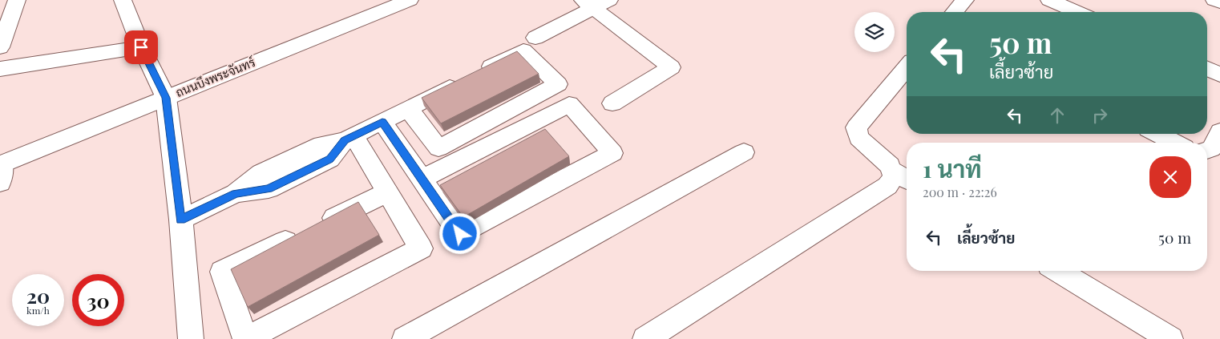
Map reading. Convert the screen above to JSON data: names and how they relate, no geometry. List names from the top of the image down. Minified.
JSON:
{"streets":{"street":["ถนนบึงพระจันทร์"]},"page":{"turn":["50 m","เลี้ยวซ้าย"],"heading":["1 นาที","200 m · 22:26"],"list":[{"name":"เลี้ยวซ้าย","value":"50 m"}],"speed":"20 km/h","limit":"30"}}
